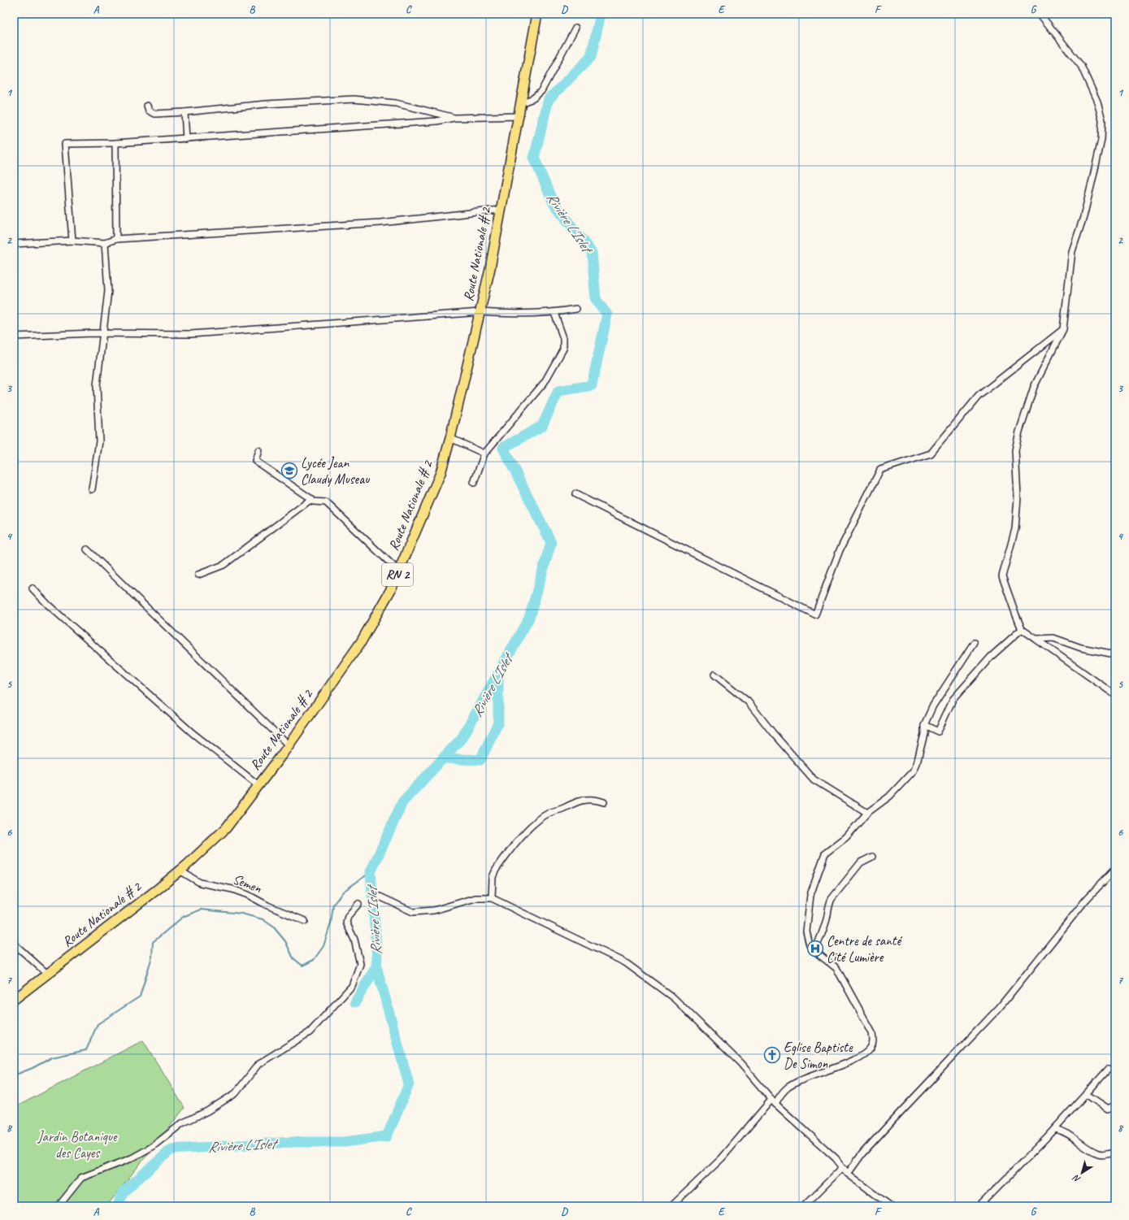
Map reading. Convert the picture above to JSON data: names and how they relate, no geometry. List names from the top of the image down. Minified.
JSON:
{"streets":{"main road":["Route Nationale # 2","RN 2"],"street":["Semen"]},"crossings":[["Route Nationale # 2","Semen"]],"water":["Rivière L'Islet"],"parks":["Jardin Botanique des Cayes"],"places":{"school or university":["Lycée Jean Claudy Museau"],"hospital":["Centre de santé Cité Lumière"],"church":["Eglise Baptiste De Simon"]},"north":"bottom left","grid":{"columns":["A","B","C","D","E","F","G"],"rows":["1","2","3","4","5","6","7","8"]}}
